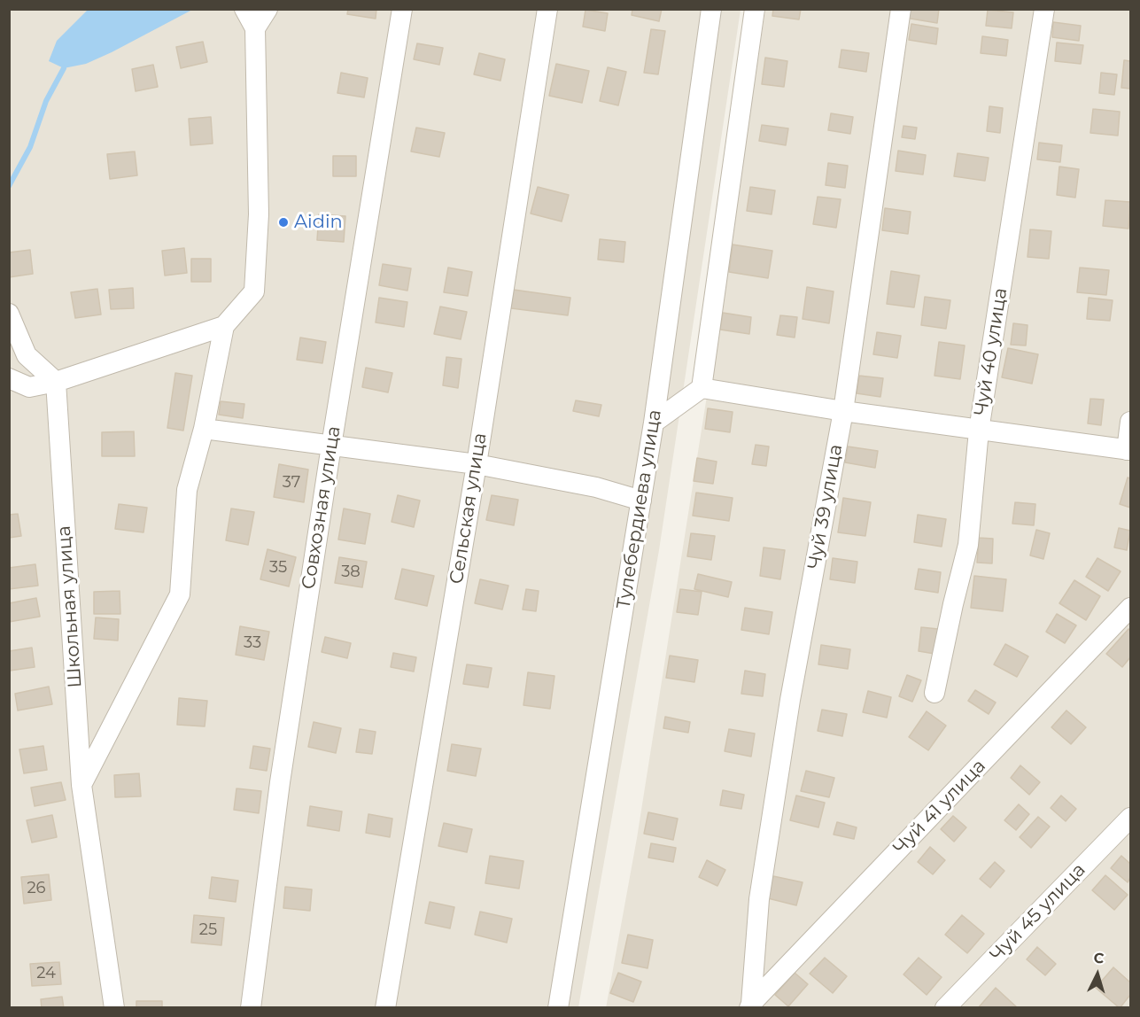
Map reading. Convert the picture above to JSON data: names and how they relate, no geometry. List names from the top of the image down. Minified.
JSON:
{"streets":{"street":["Чуй 40 улица","Чуй 39 улица","Совхозная улица","Сельская улица","Тулебердиева улица","Школьная улица","Чуй 41 улица","Чуй 45 улица"]},"crossings":[["Чуй 39 улица","Чуй 41 улица"]],"places":["Aidin"],"house_numbers":["37","35","38","33","26","25","24"],"north":"top"}
